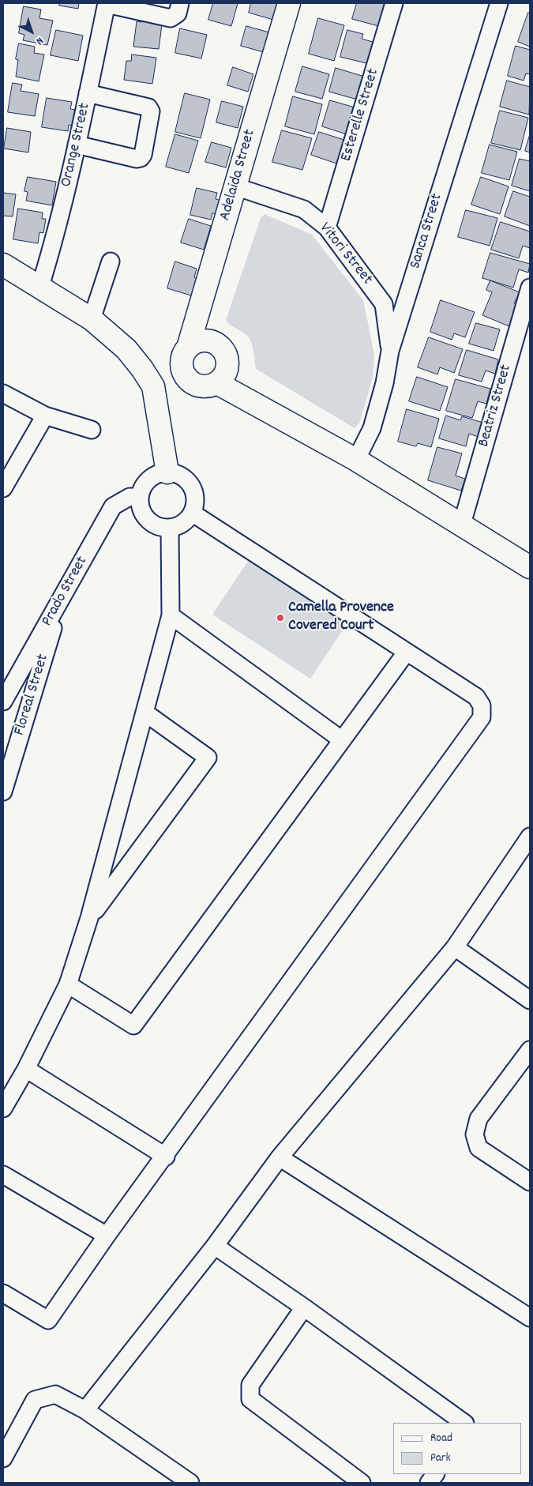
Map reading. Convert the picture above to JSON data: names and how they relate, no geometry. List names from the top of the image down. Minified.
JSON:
{"streets":{"street":["Esterelle Street","Orange Street","Adelaida Street","Sanca Street","Vitori Street","Beatriz Street","Prado Street","Floreal Street"]},"crossings":[["Esterelle Street","Vitori Street"],["Adelaida Street","Vitori Street"],["Sanca Street","Vitori Street"],["Prado Street","Floreal Street"]],"places":["Camella Provence Covered Court"],"legend":["Road","Park"],"north":"bottom right"}
